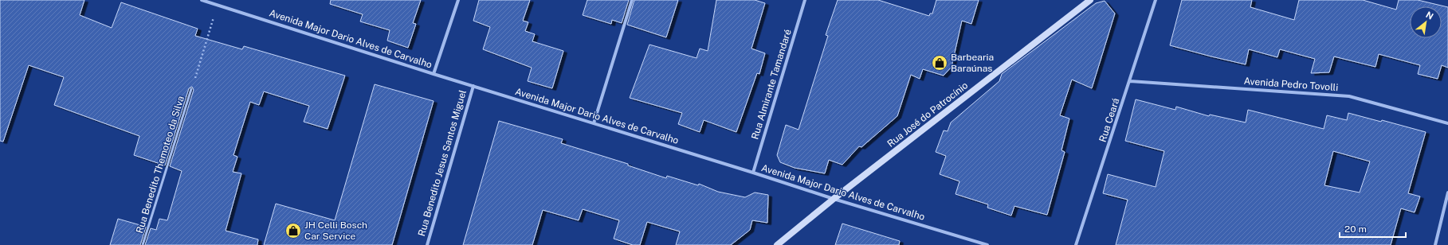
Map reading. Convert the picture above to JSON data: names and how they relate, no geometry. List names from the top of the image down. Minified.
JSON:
{"streets":{"street":["Avenida Major Dario Alves de Carvalho","Rua Almirante Tamandaré","Avenida Pedro Tovolli","Rua José do Patrocínio","Rua Ceará","Rua Benedito Jesus Santos Miguel"],"lane":["Rua Benedito Themoteo da Silva"]},"crossings":[["Avenida Major Dario Alves de Carvalho","Rua Almirante Tamandaré"],["Avenida Major Dario Alves de Carvalho","Rua José do Patrocínio"],["Avenida Major Dario Alves de Carvalho","Rua Benedito Jesus Santos Miguel"],["Avenida Pedro Tovolli","Rua Ceará"]],"places":{"shop":["Barbearia Baraúnas","JH Celli Bosch Car Service"]},"scale_bar":"20 m","north":"top right"}
